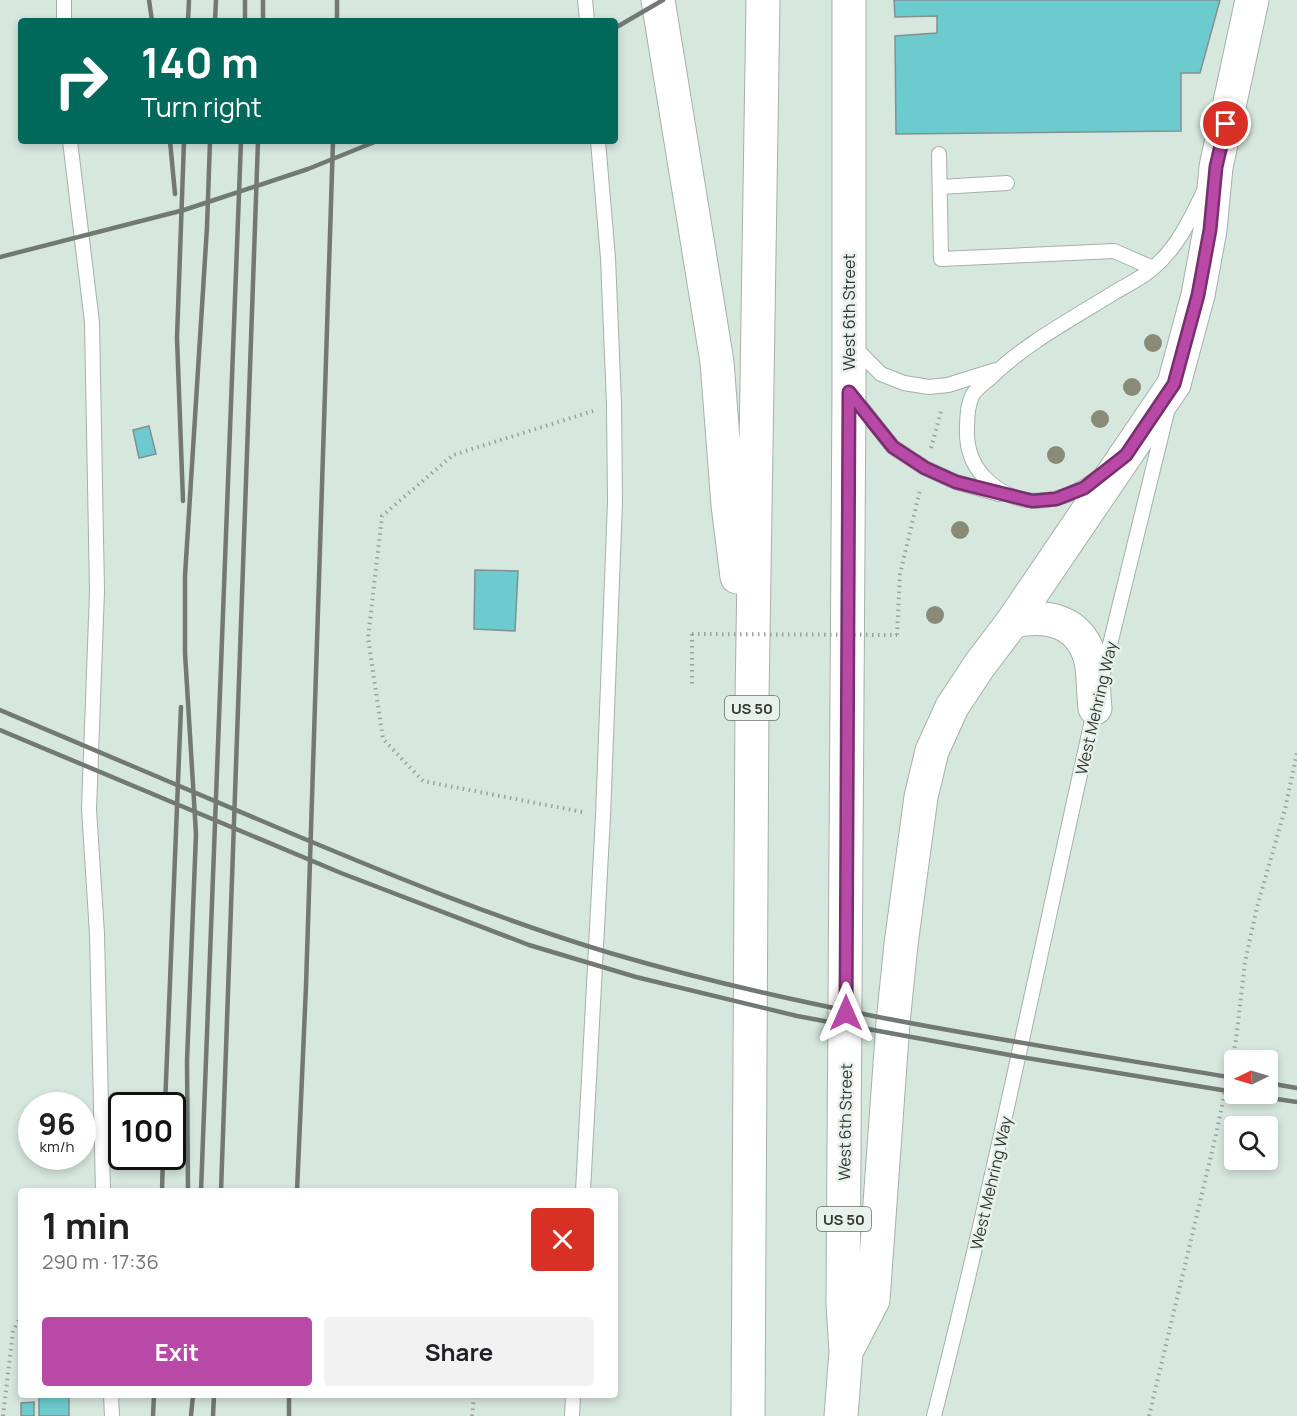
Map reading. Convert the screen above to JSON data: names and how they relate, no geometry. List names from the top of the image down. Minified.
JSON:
{"streets":{"main road":["West 6th Street","US 50","West Mehring Way"]},"north":"left","page":{"turn":["140 m","Turn right"],"speed":"96 km/h","limit":"100","heading":["1 min","290 m · 17:36"],"buttons":["Exit","Share"]}}
